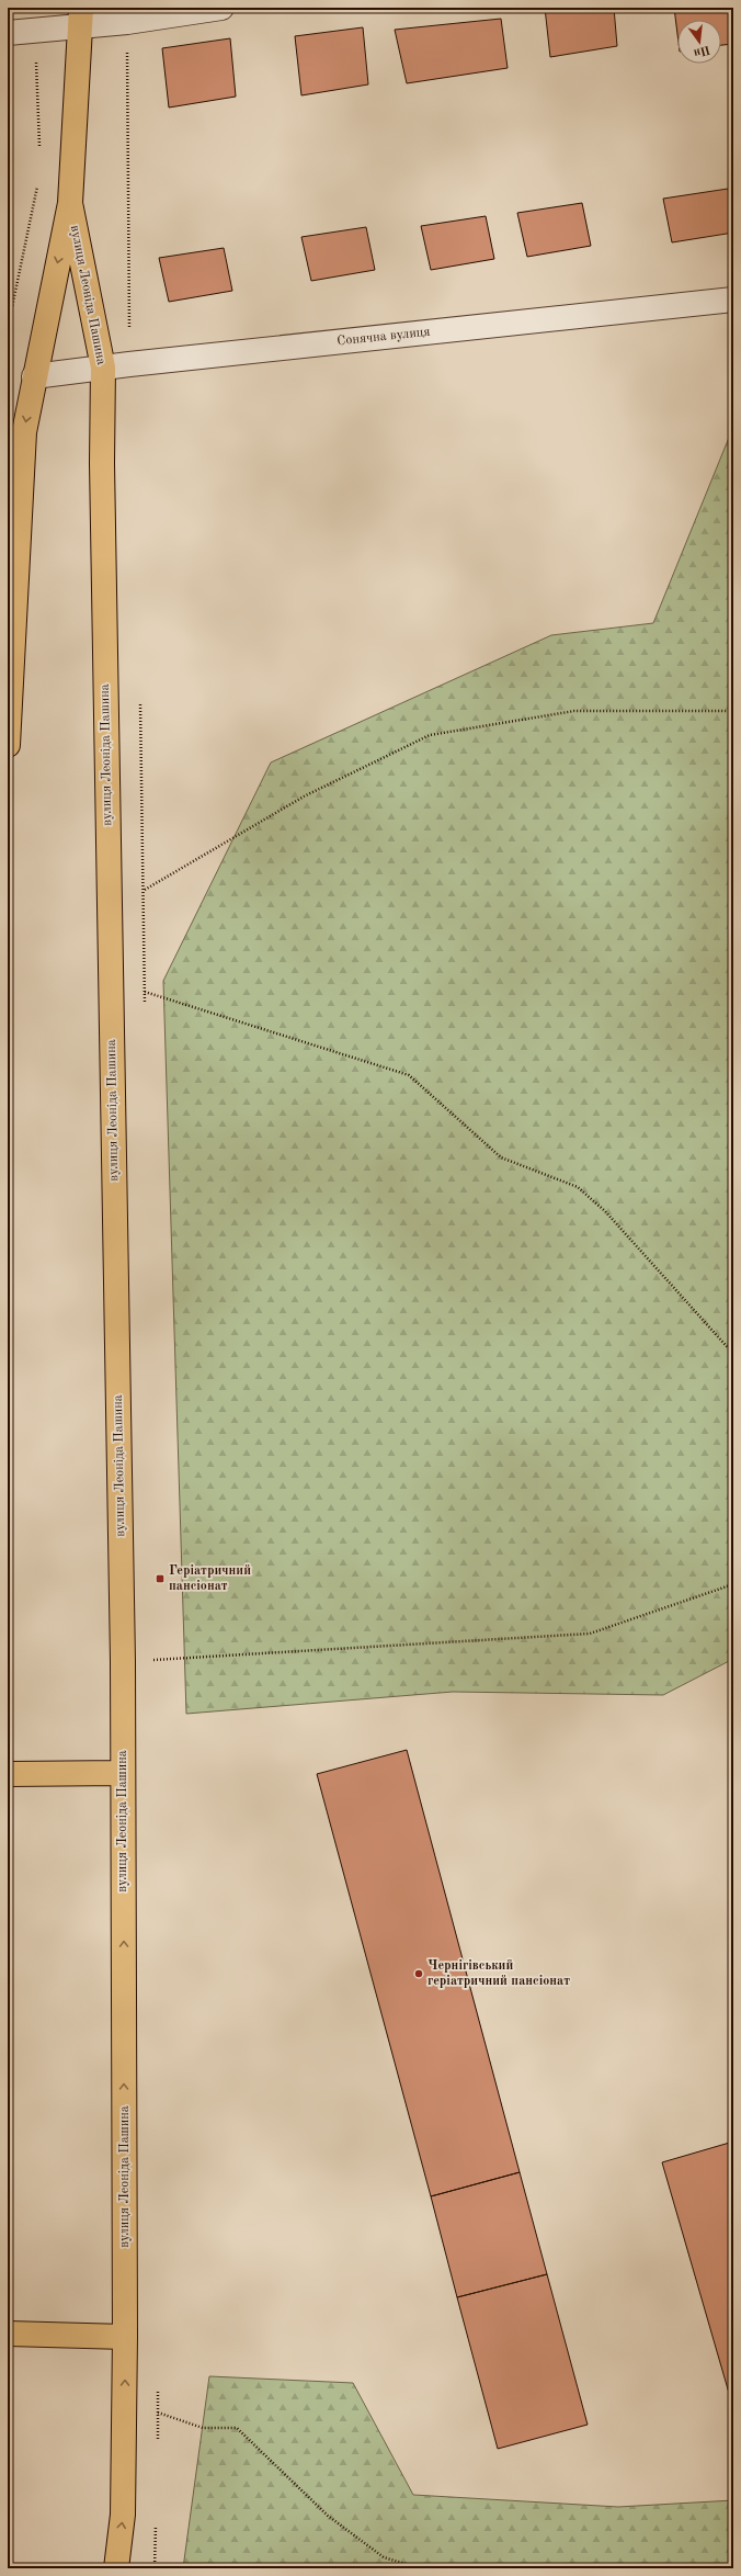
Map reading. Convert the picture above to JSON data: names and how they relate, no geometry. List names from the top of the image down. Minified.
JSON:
{"streets":{"main road":["вулиця Леоніда Пашина"],"street":["Сонячна вулиця"]},"crossings":[["вулиця Леоніда Пашина","Сонячна вулиця"]],"places":{"transit":["Геріатричний пансіонат"],"other":["Чернігівський геріатричний пансіонат"]},"north":"bottom"}
